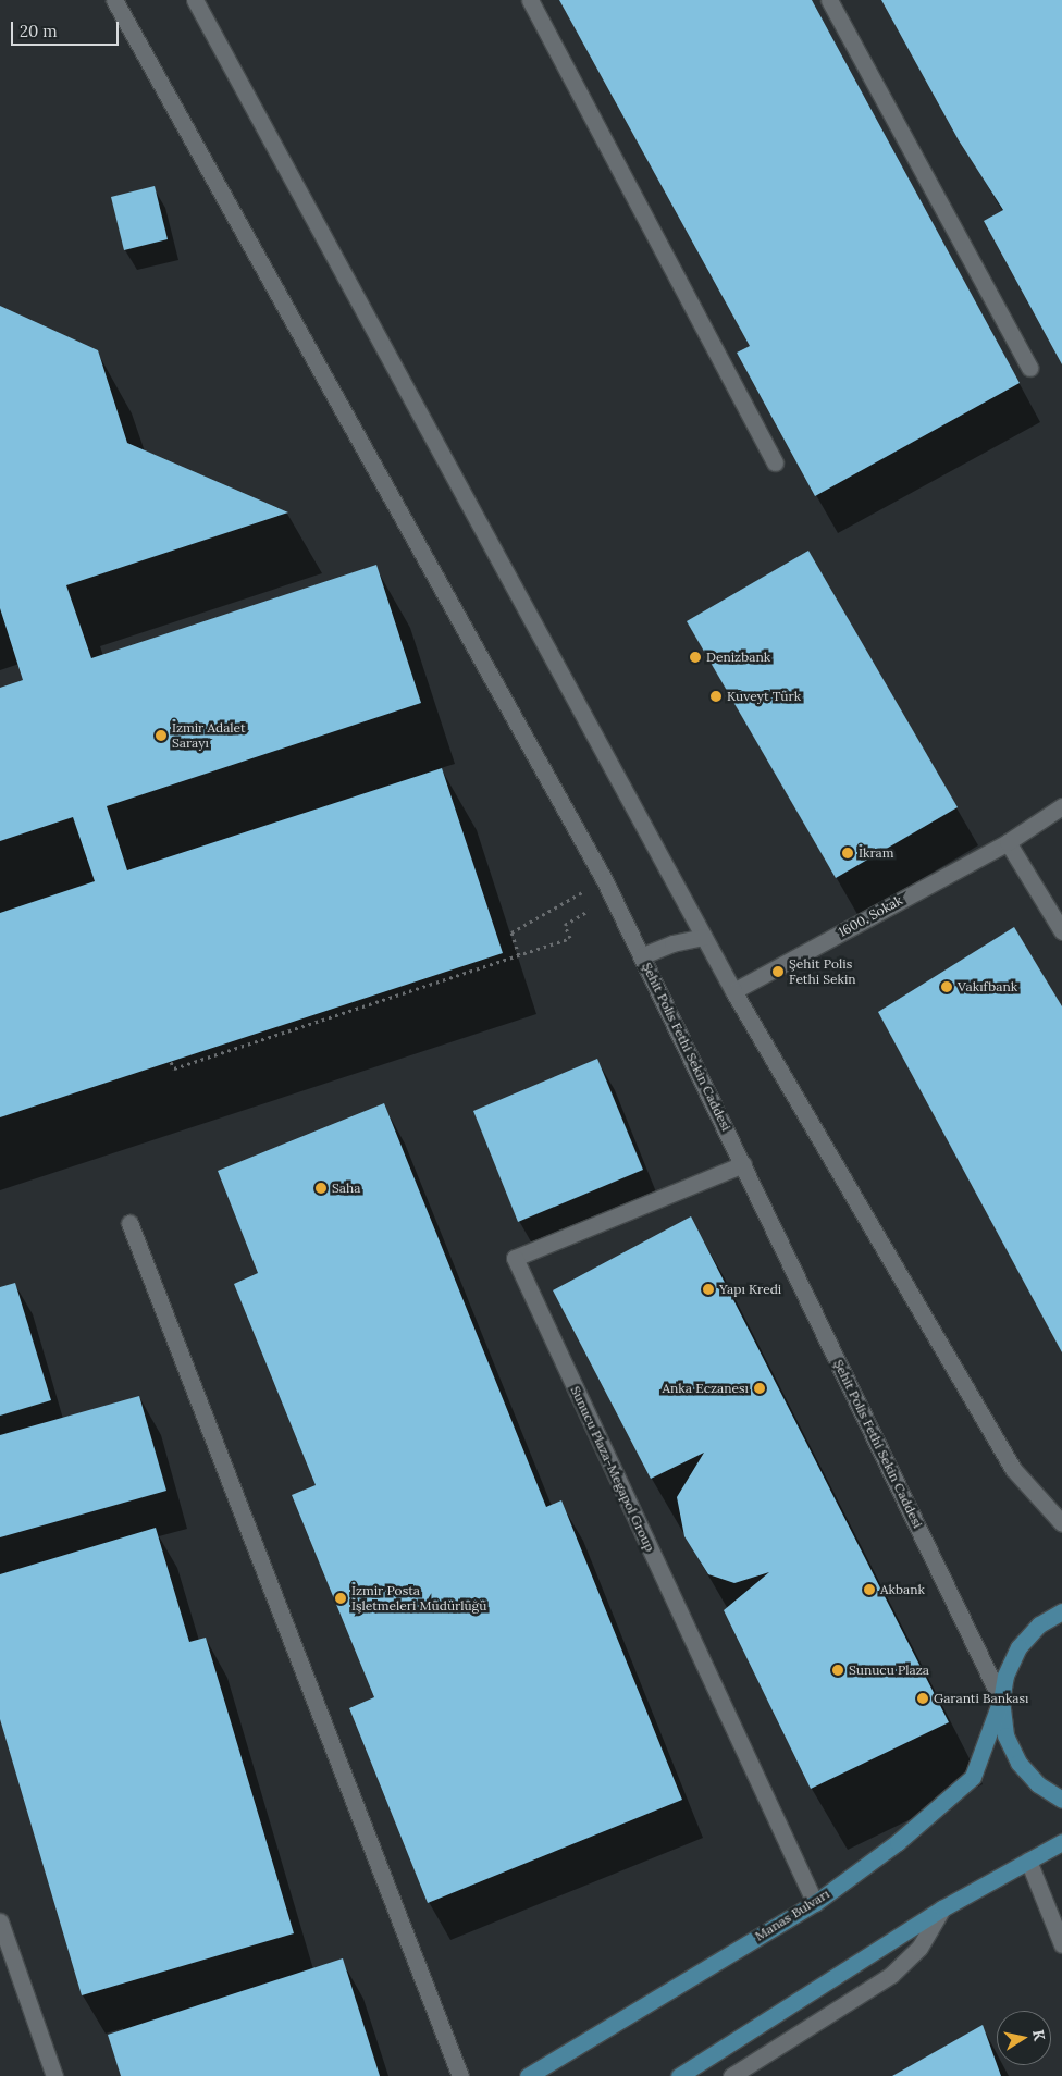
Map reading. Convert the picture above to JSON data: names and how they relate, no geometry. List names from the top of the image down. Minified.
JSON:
{"streets":{"main road":["1600. Sokak","Şehit Polis Fethi Sekin Caddesi","Sunucu Plaza-Megapol Group","Manas Bulvarı"]},"crossings":[["Şehit Polis Fethi Sekin Caddesi","Sunucu Plaza-Megapol Group"],["Şehit Polis Fethi Sekin Caddesi","Manas Bulvarı"],["Sunucu Plaza-Megapol Group","Manas Bulvarı"]],"places":["Denizbank","Kuveyt Türk","İzmir Adalet Sarayı","İkram","Şehit Polis Fethi Sekin","Vakıfbank","Saha","Yapı Kredi","Anka Eczanesı","Akbank","İzmir Posta İşletmeleri Müdürlüğü","Sunucu Plaza","Garanti Bankası"],"scale_bar":"20 m","north":"right"}
